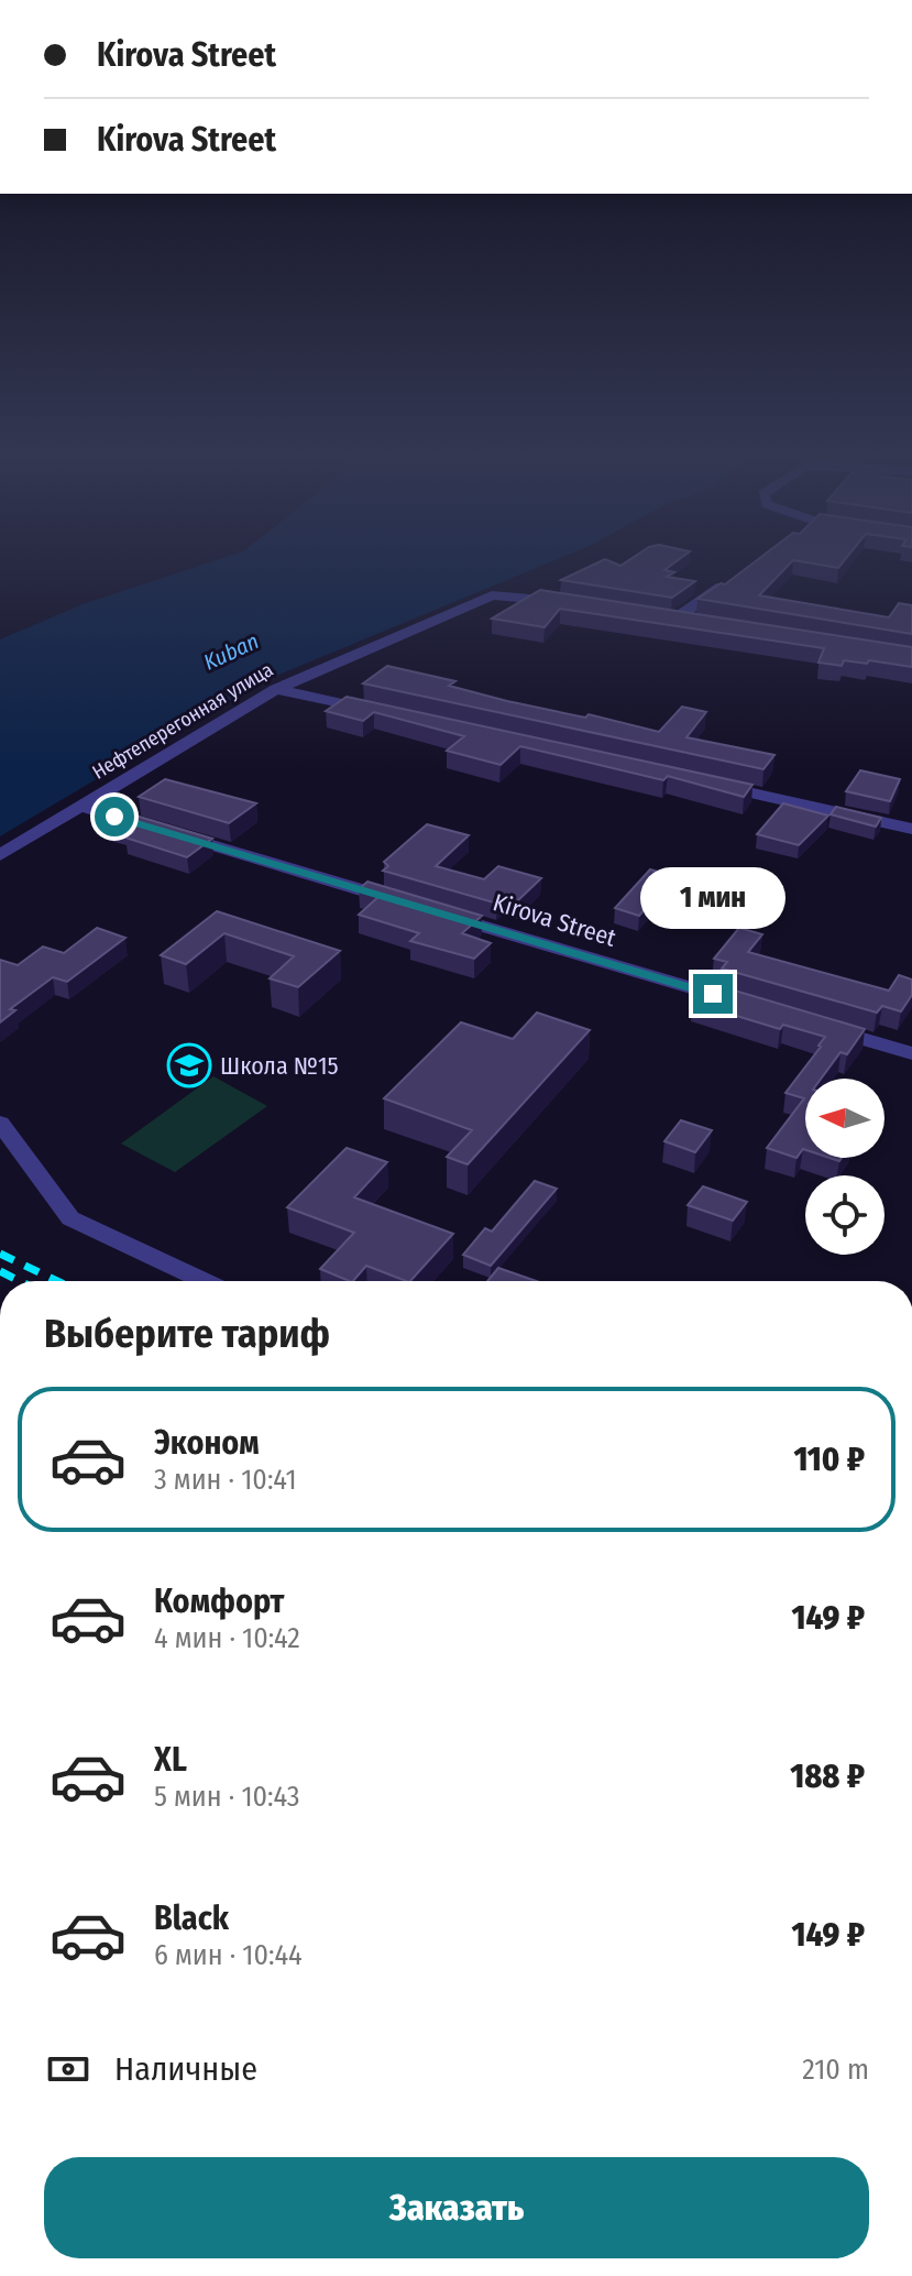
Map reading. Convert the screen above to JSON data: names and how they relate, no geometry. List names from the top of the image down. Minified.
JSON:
{"streets":{"street":["Нефтеперегонная улица","Kirova Street"]},"water":["Kuban"],"places":{"school or university":["Школа №15"]},"north":"left","page":{"banner":["Kirova Street","Kirova Street"],"bubble":"1 мин","heading":"Выберите тариф","list":[{"name":"Эконом","note":"3 мин · 10:41","value":"110 ₽"},{"name":"Комфорт","note":"4 мин · 10:42","value":"149 ₽"},{"name":"XL","note":"5 мин · 10:43","value":"188 ₽"},{"name":"Black","note":"6 мин · 10:44","value":"149 ₽"}],"pay":["Наличные","210 m"],"buttons":"Заказать"}}
